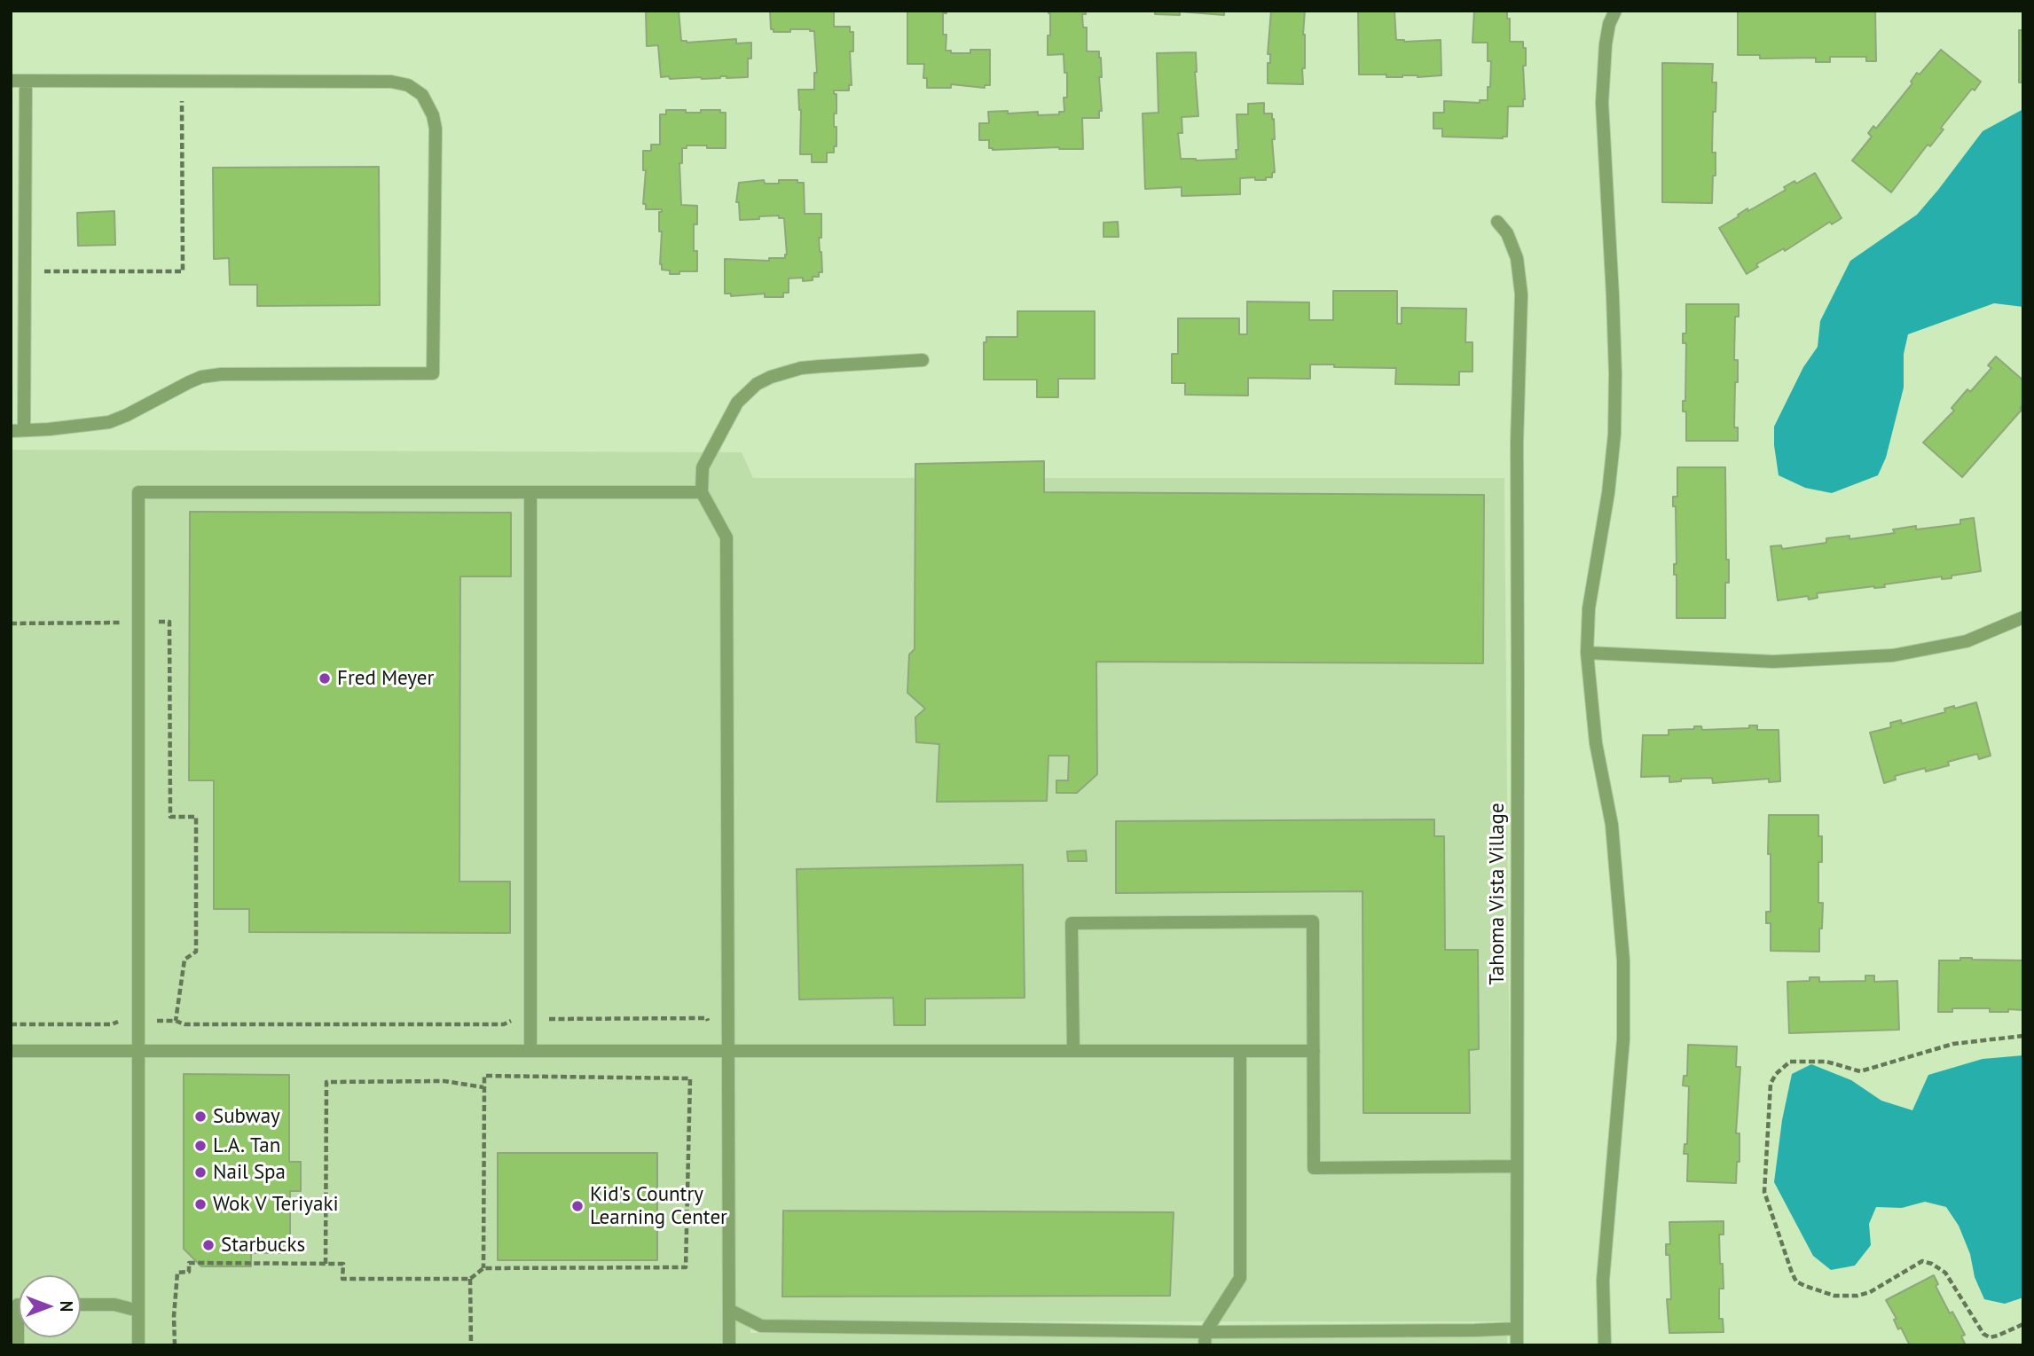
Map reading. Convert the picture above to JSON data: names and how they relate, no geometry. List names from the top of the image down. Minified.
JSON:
{"streets":{"lane":["Tahoma Vista Village"]},"places":["Fred Meyer","Subway","L.A. Tan","Nail Spa","Wok V Teriyaki","Kid's Country Learning Center","Starbucks"],"north":"right"}
